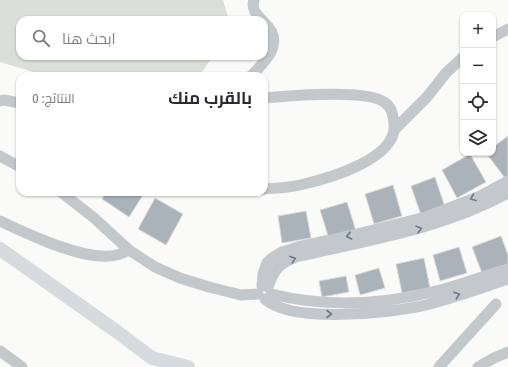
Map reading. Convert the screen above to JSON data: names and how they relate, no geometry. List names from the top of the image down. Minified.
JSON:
{"page":{"map_buttons":["+","−"],"search":"ابحث هنا","heading":["بالقرب منك","النتائج: 0"]}}
